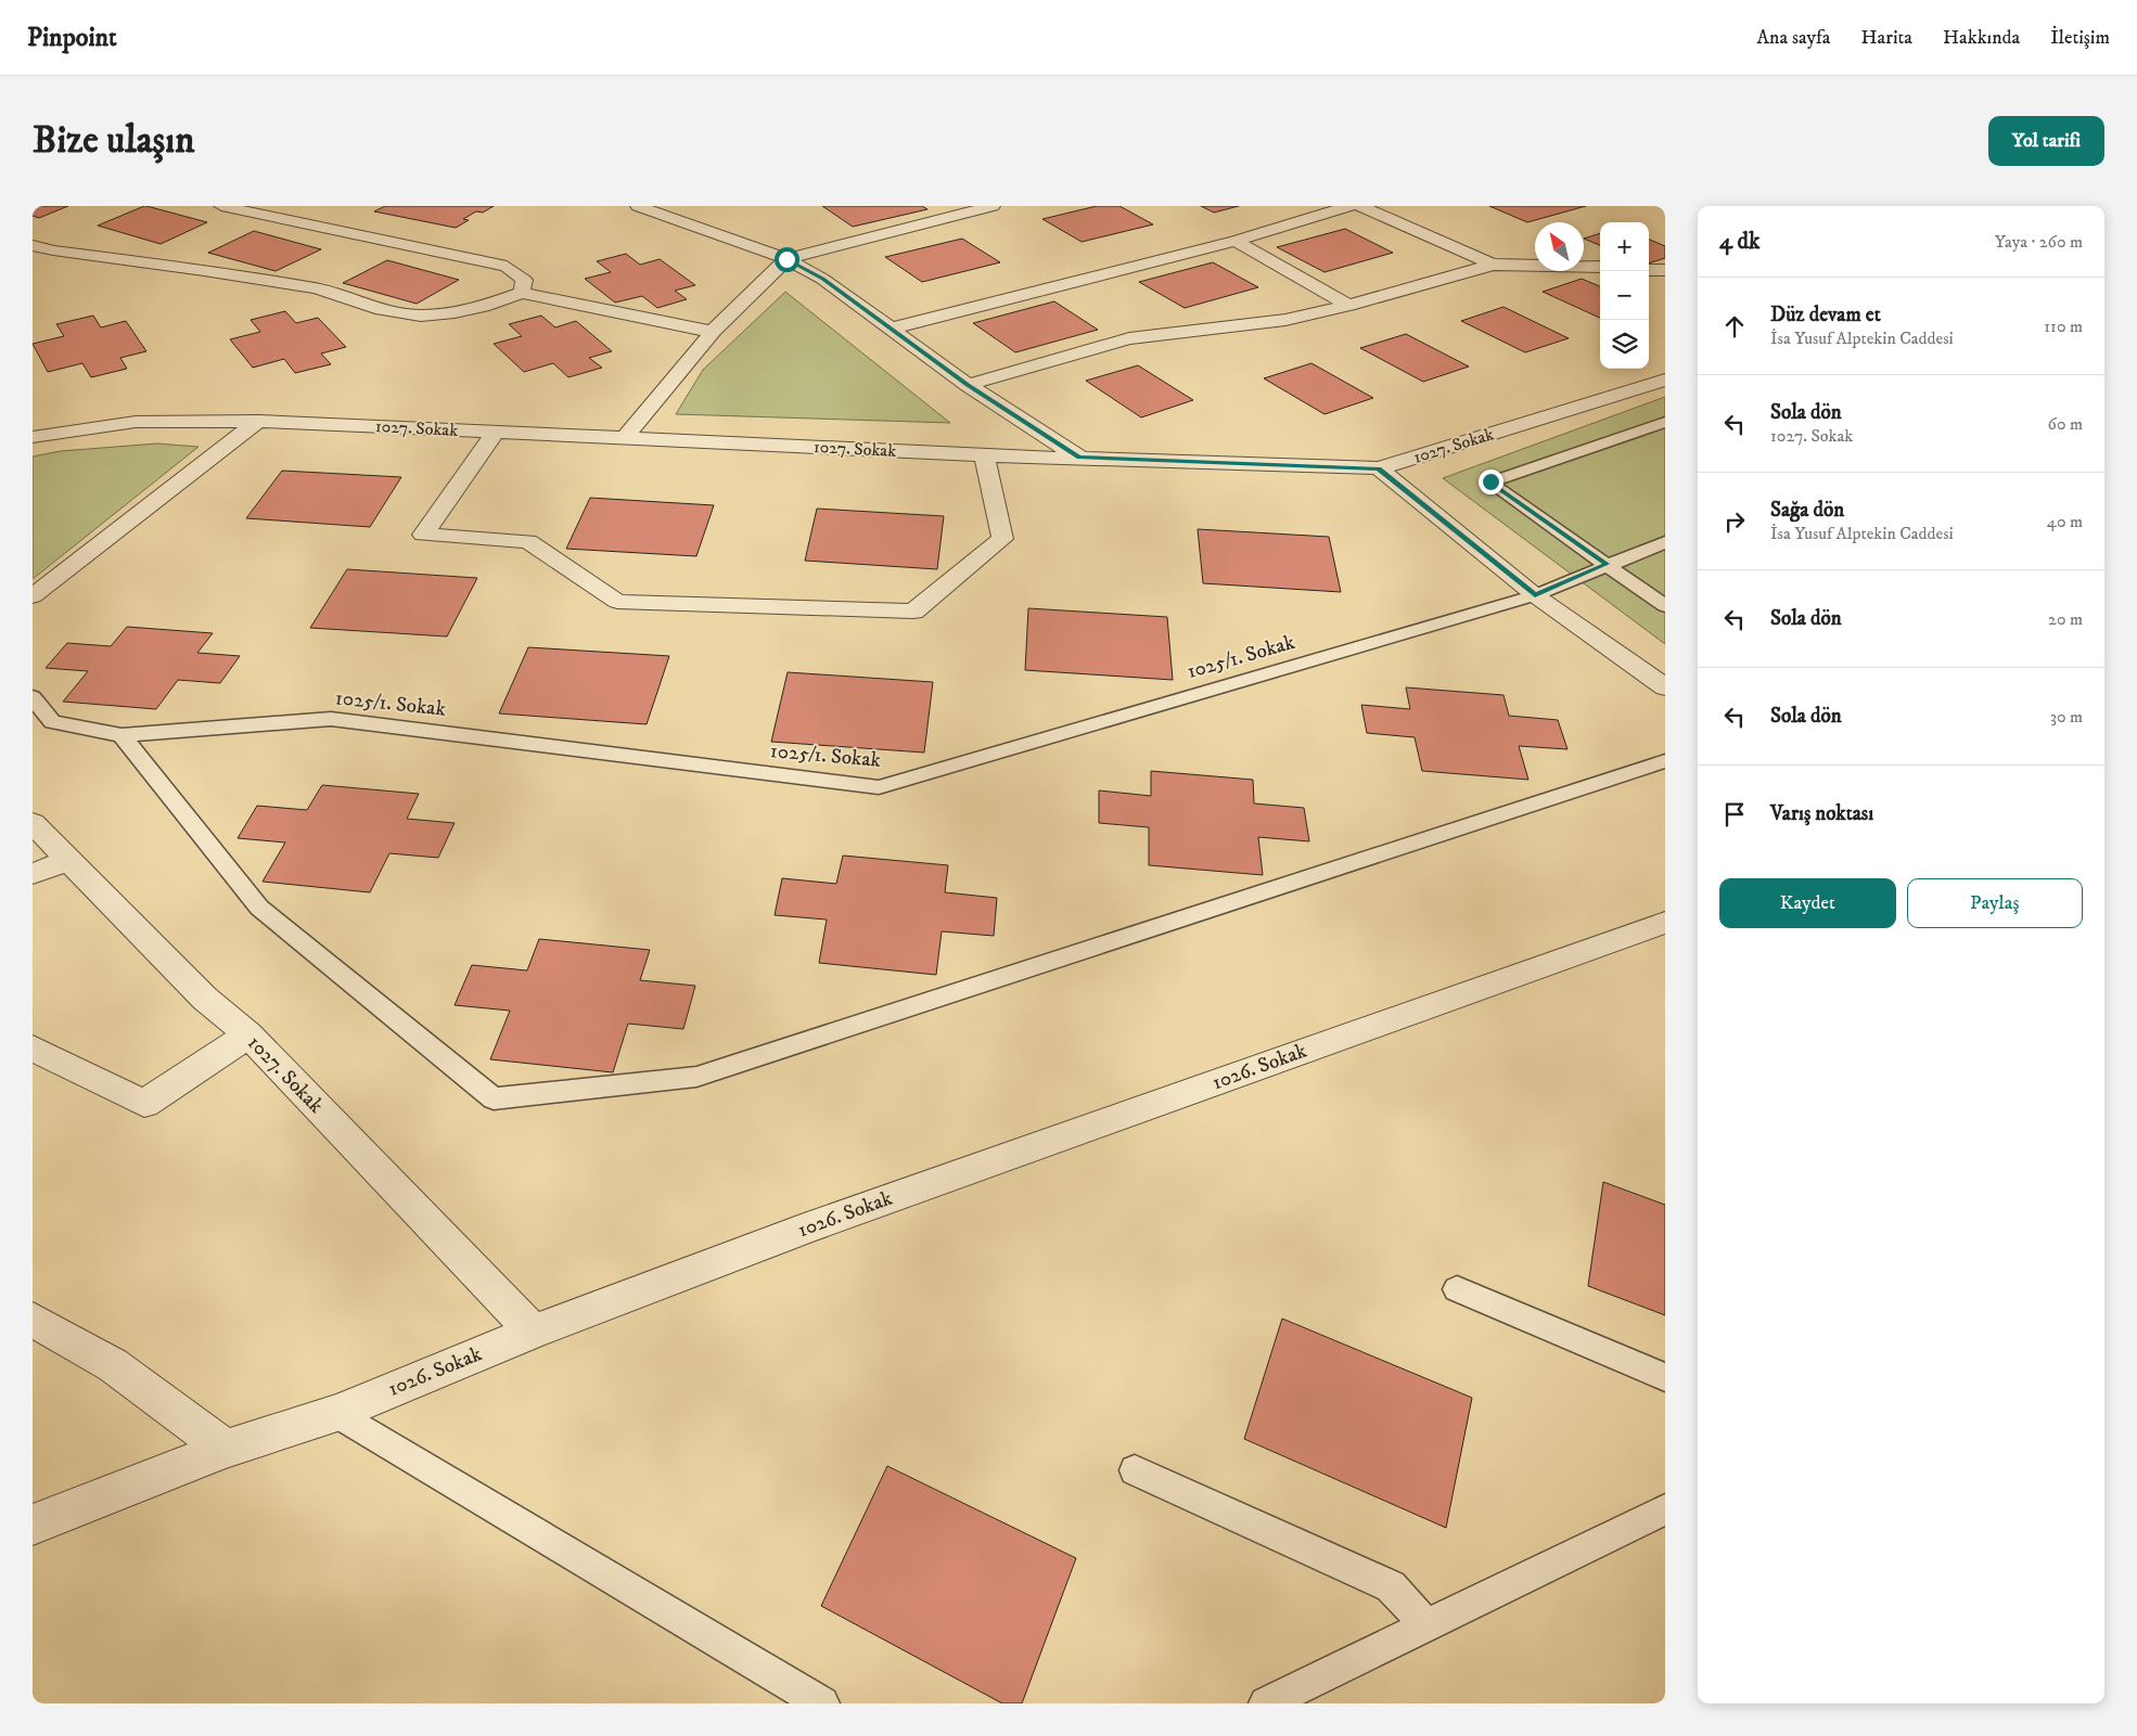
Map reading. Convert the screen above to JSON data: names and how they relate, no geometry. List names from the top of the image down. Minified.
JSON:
{"streets":{"street":["1027. Sokak","1026. Sokak"],"lane":["1025/1. Sokak"]},"crossings":[["1027. Sokak","1026. Sokak"]],"north":"top left","page":{"header":"Pinpoint","nav":["Ana sayfa","Harita","Hakkında","İletişim"],"buttons":["Yol tarifi",["Kaydet","Paylaş"]],"title":"Bize ulaşın","heading":["4 dk","Yaya · 260 m"],"map_buttons":["+","−"],"list":[["Düz devam et","İsa Yusuf Alptekin Caddesi","110 m"],["Sola dön","1027. Sokak","60 m"],["Sağa dön","İsa Yusuf Alptekin Caddesi","40 m"],["Sola dön","20 m"],["Sola dön","30 m"],"Varış noktası"]}}
